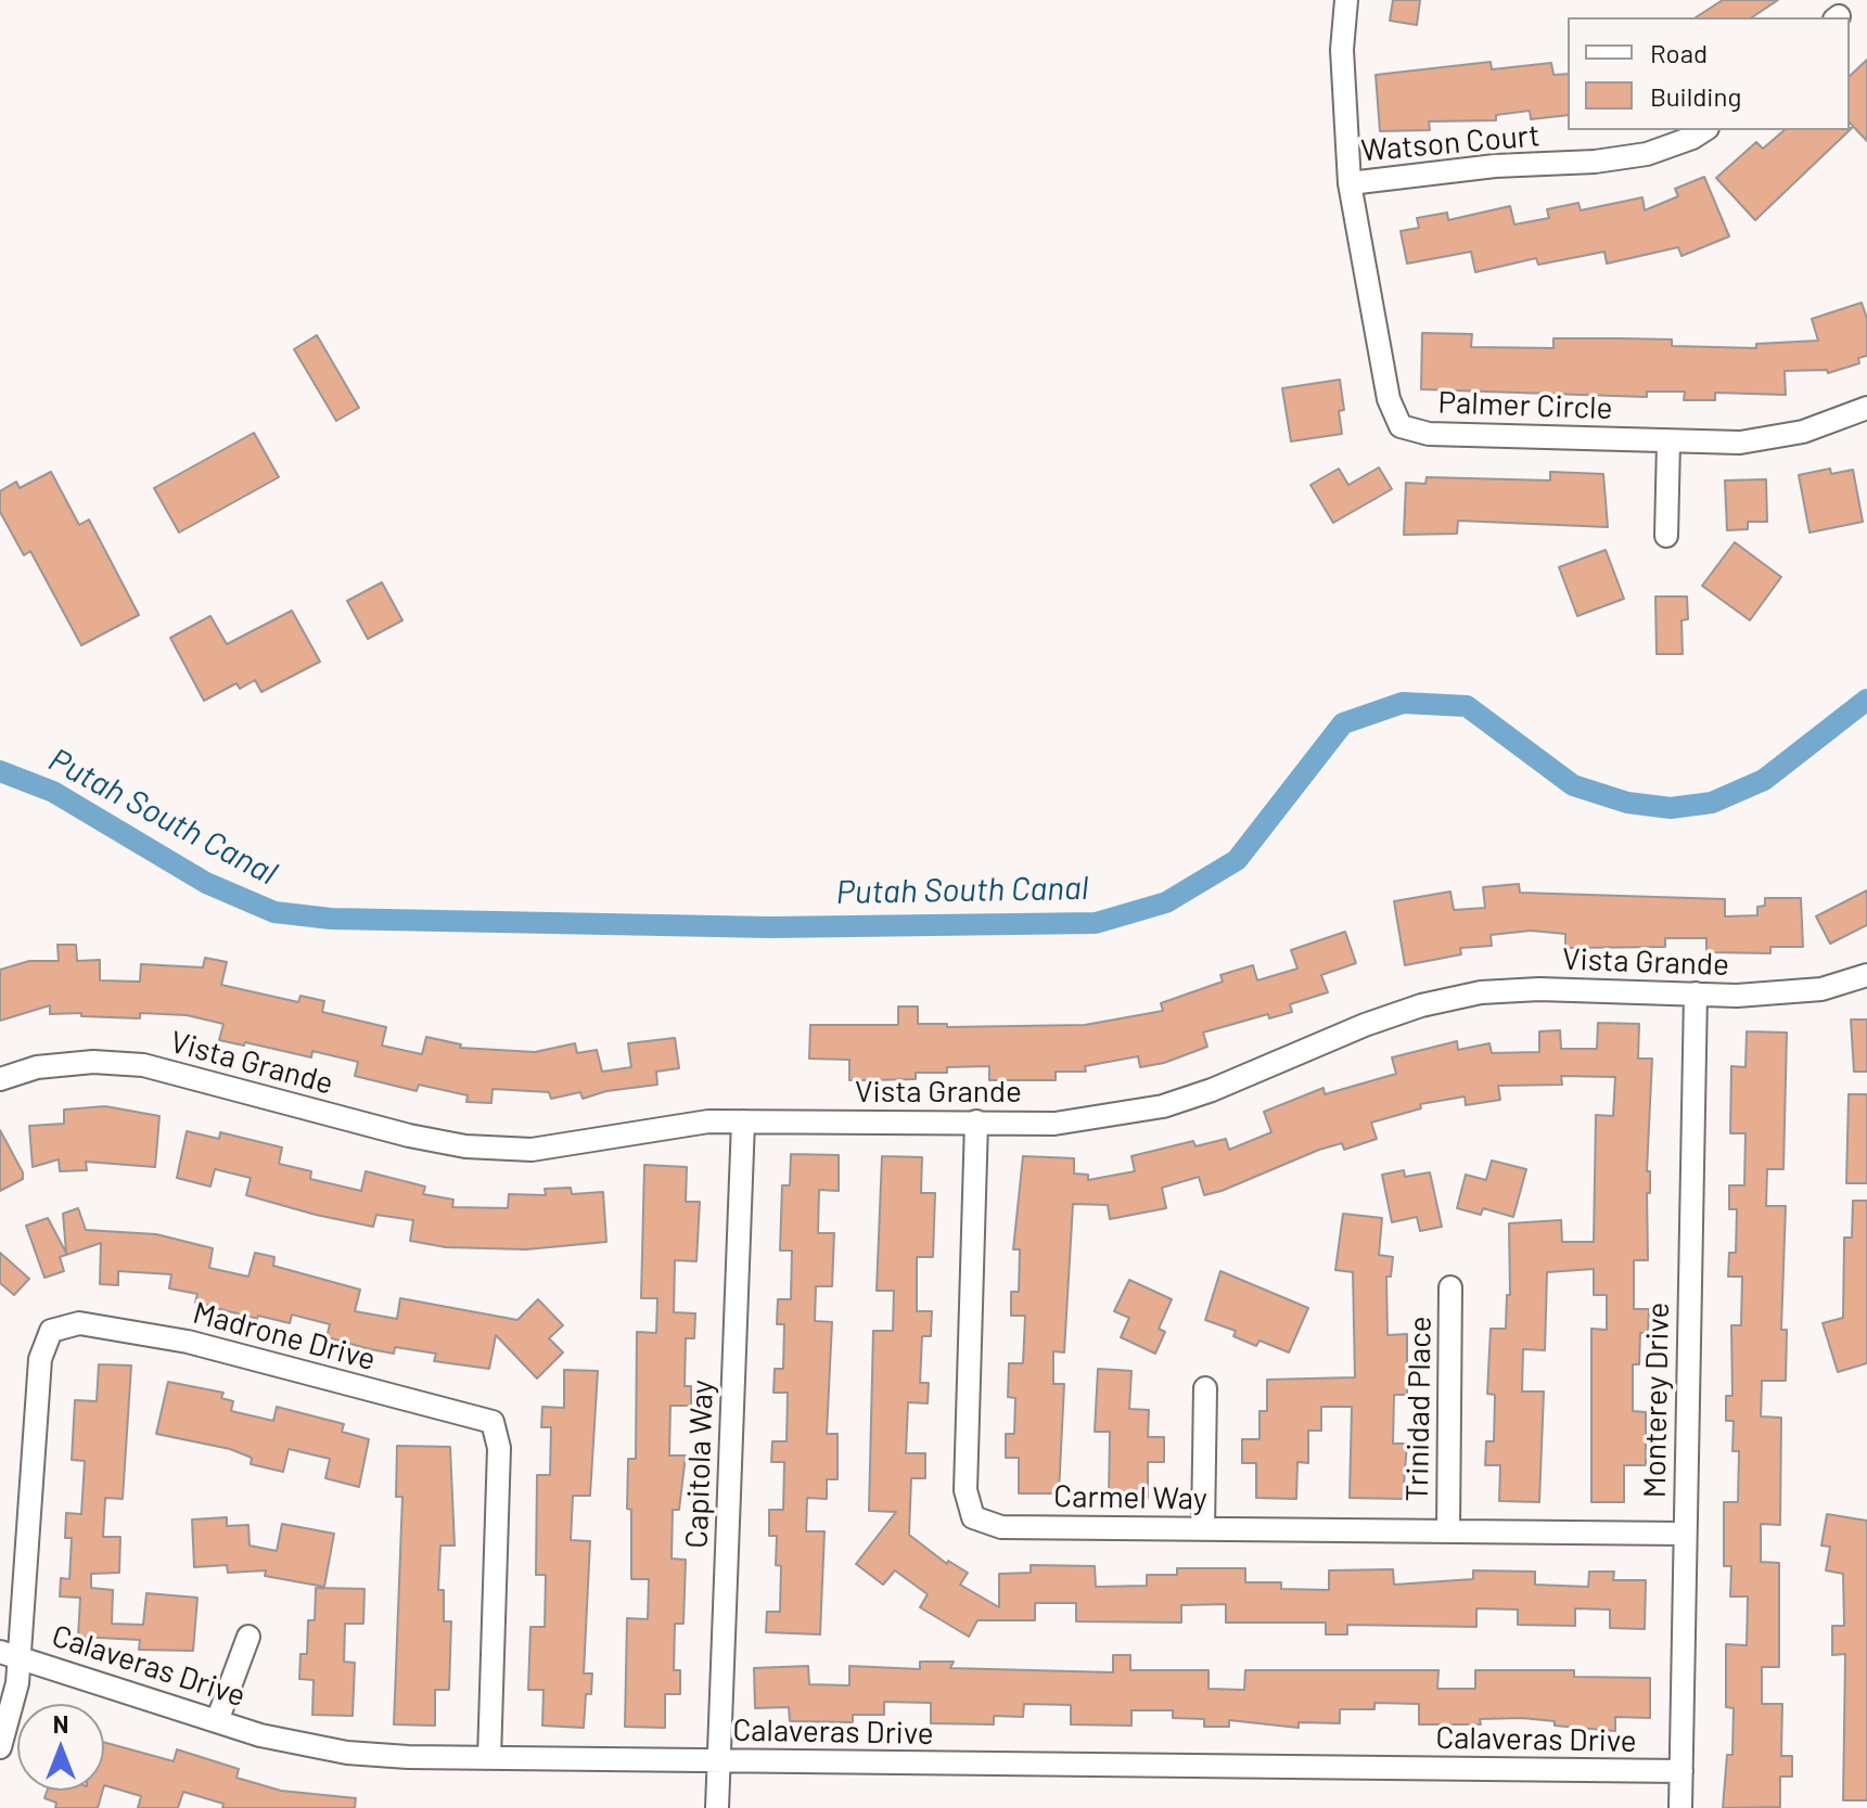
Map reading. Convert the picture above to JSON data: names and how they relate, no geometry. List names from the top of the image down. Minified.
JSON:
{"streets":{"street":["Watson Court","Palmer Circle","Vista Grande","Madrone Drive","Monterey Drive","Trinidad Place","Capitola Way","Carmel Way","Calaveras Drive"]},"crossings":[["Watson Court","Palmer Circle"],["Vista Grande","Monterey Drive"],["Vista Grande","Capitola Way"],["Vista Grande","Carmel Way"],["Madrone Drive","Calaveras Drive"],["Monterey Drive","Carmel Way"],["Monterey Drive","Calaveras Drive"],["Trinidad Place","Carmel Way"],["Capitola Way","Calaveras Drive"]],"water":["Putah South Canal"],"legend":["Road","Building"],"north":"top"}
